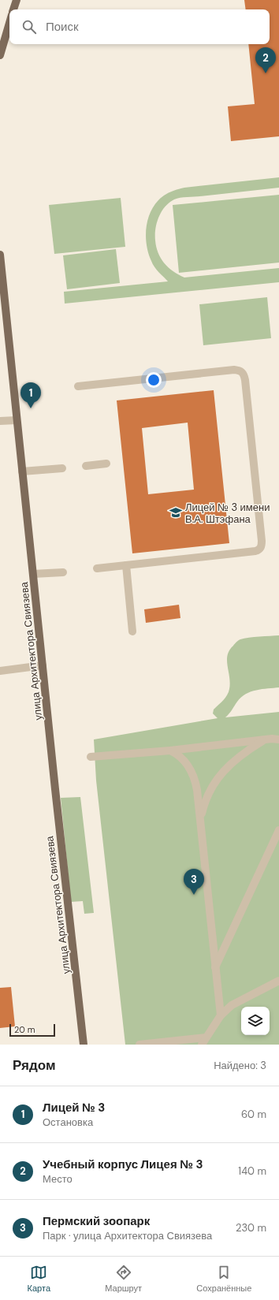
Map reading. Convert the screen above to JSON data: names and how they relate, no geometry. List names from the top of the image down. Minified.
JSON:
{"streets":{"main road":["улица Архитектора Свиязева"]},"places":{"school or university":["Лицей № 3 имени В.А. Штэфана"]},"scale_bar":"20 m","page":{"search":"Поиск","pins":["2","1","3"],"scale":"20 m","heading":["Рядом","Найдено: 3"],"list":[{"mark":"1","name":"Лицей № 3","note":"Остановка","value":"60 m"},{"mark":"2","name":"Учебный корпус Лицея № 3","note":"Место","value":"140 m"},{"mark":"3","name":"Пермский зоопарк","note":"Парк · улица Архитектора Свиязева","value":"230 m"}],"nav":["Карта","Маршрут","Сохранённые"]}}
